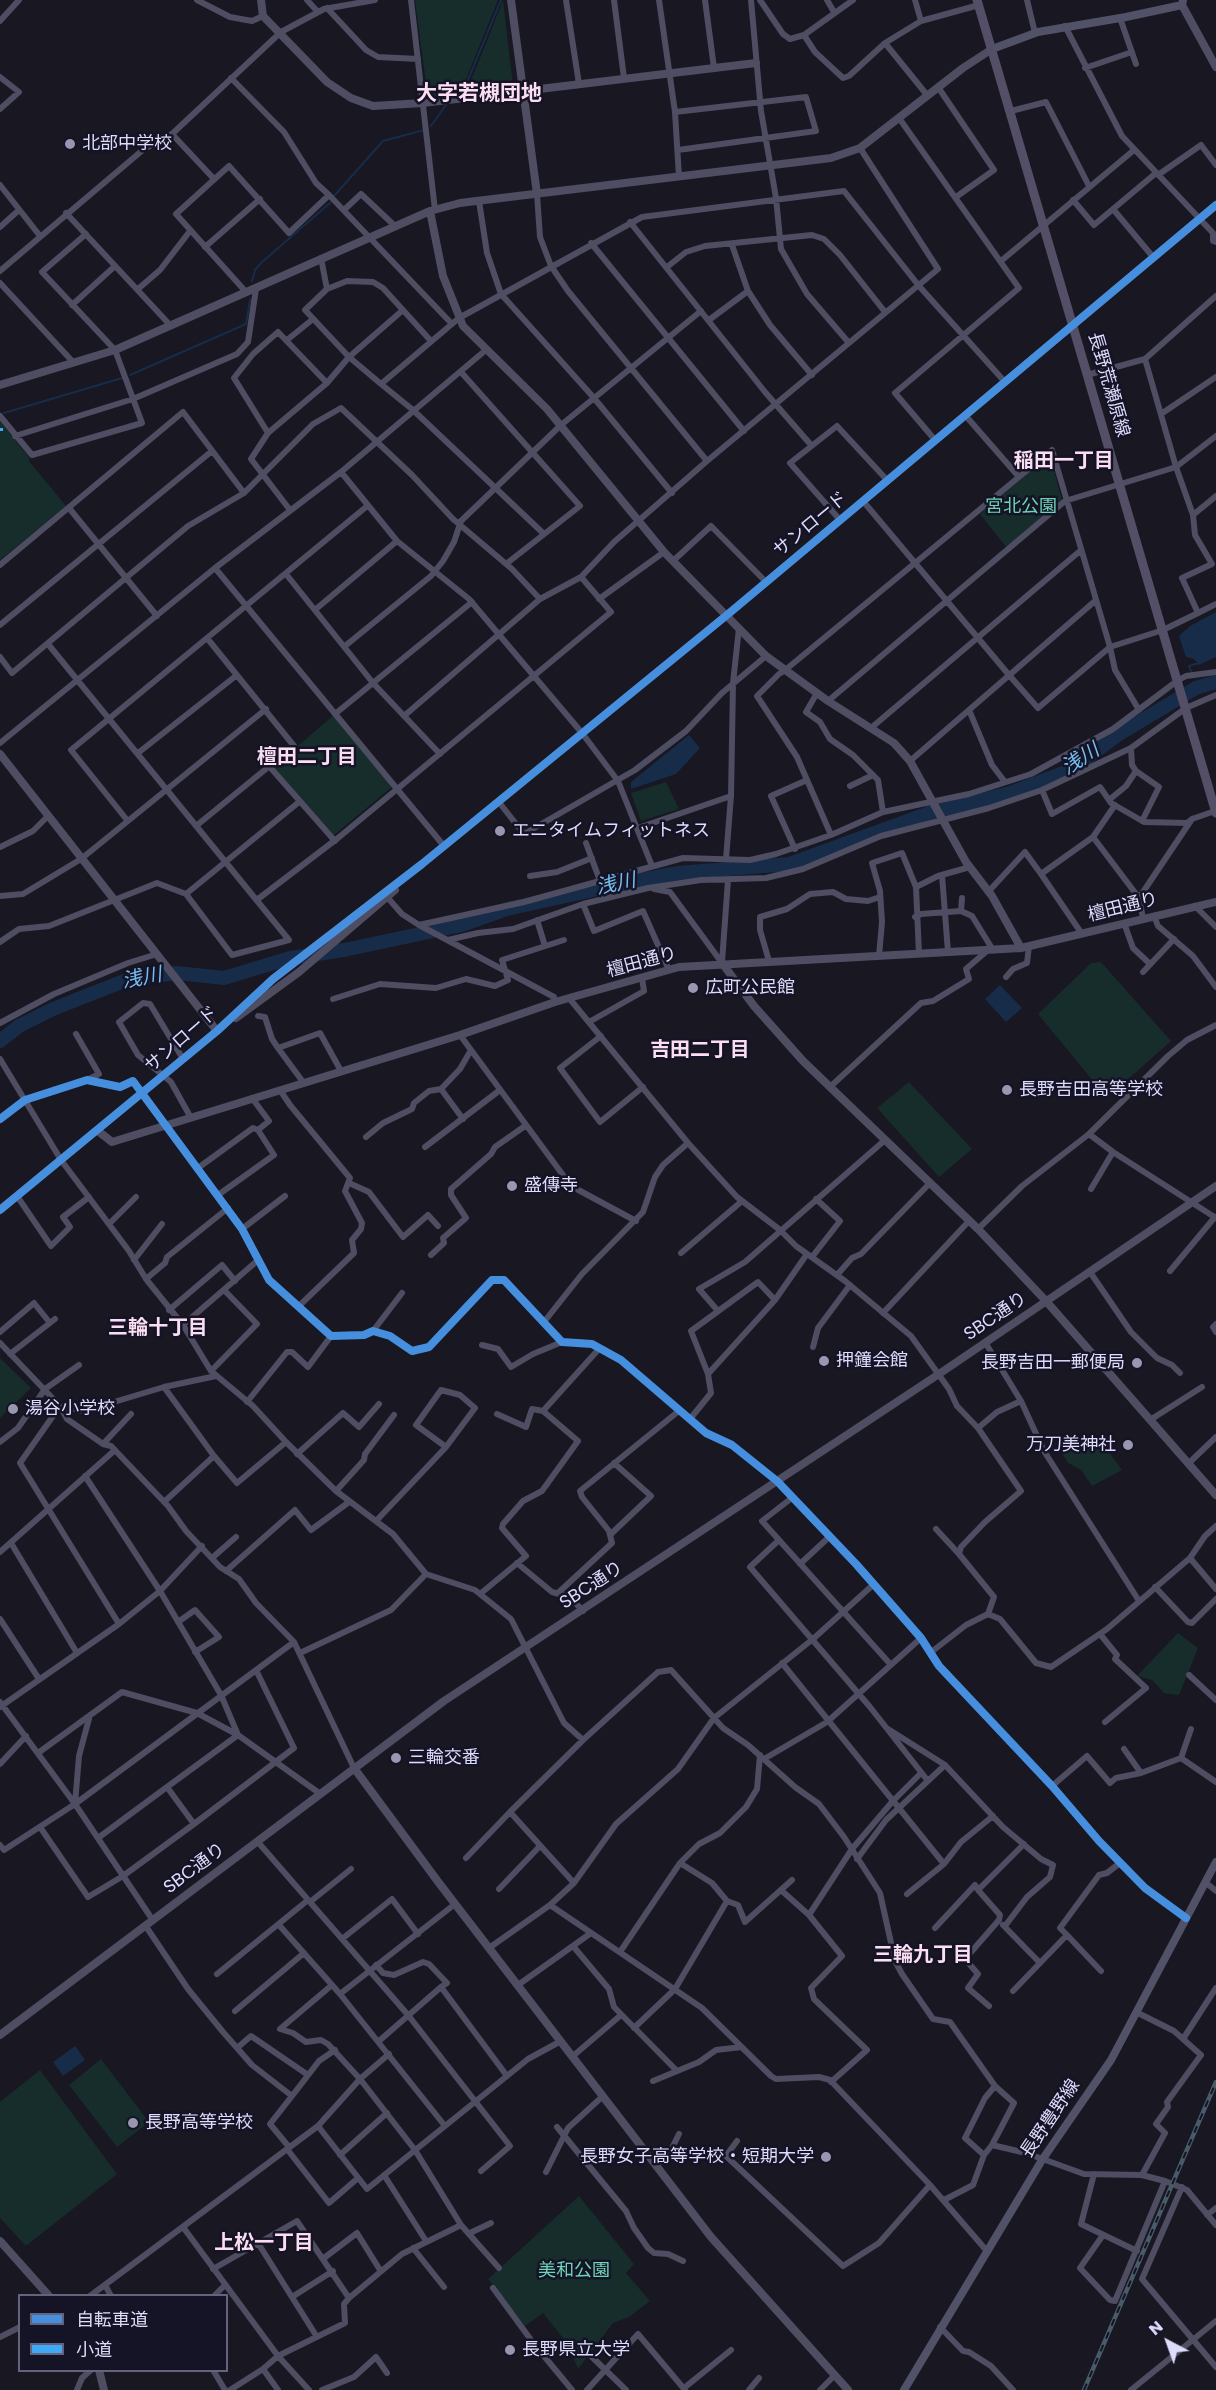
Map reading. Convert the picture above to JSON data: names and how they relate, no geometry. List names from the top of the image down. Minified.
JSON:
{"streets":{"main road":["長野荒瀬原線","長野豊野線"],"street":["サンロード","檀田通り","SBC通り"]},"crossings":[["長野荒瀬原線","サンロード"],["サンロード","檀田通り"]],"districts":["大字若槻団地","稲田一丁目","檀田二丁目","吉田二丁目","三輪十丁目","三輪九丁目","上松一丁目"],"water":["浅川"],"parks":["宮北公園","美和公園"],"places":["北部中学校","エニタイムフィットネス","広町公民館","長野吉田高等学校","盛傳寺","押鐘会館","長野吉田一郵便局","湯谷小学校","万刀美神社","三輪交番","長野高等学校","長野女子高等学校・短期大学","長野県立大学"],"legend":["自転車道","小道"],"north":"top left"}
